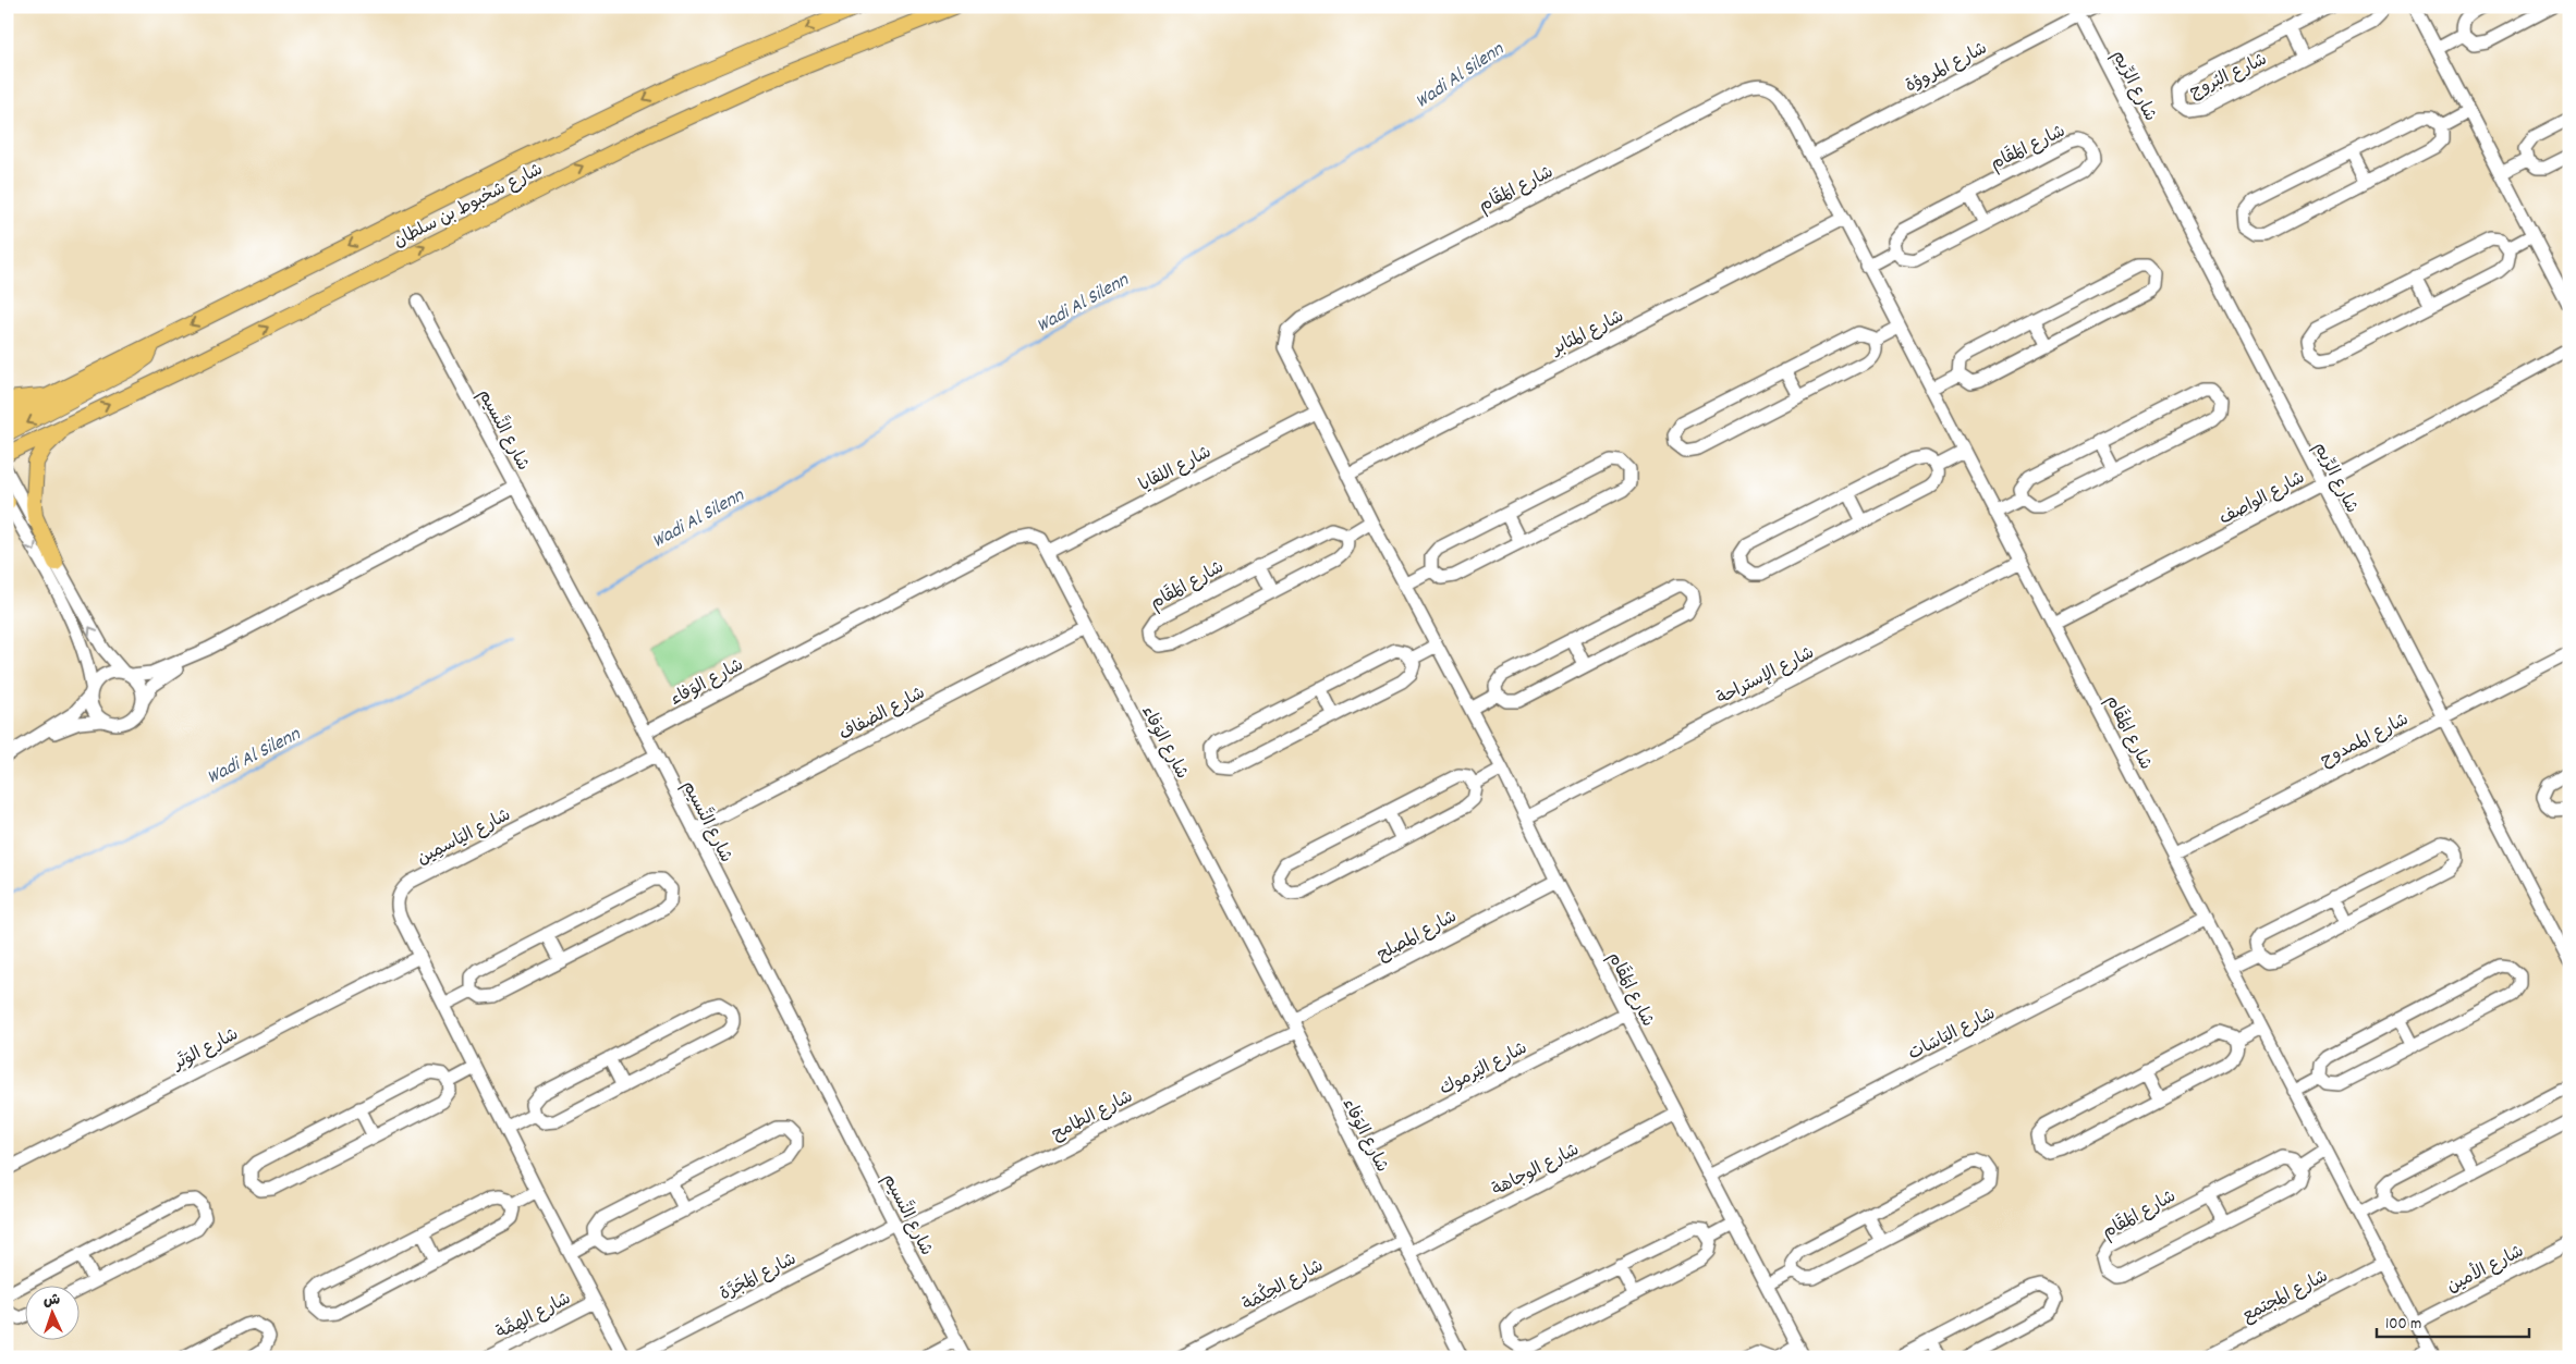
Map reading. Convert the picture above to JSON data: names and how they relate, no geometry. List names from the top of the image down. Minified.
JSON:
{"streets":{"main road":["شارع شخبوط بن سلطان"],"street":["شارع المروؤة","شارع البُروج","شارع الرِّيم","شارع المَقَام","شارع المثابر","شارع النَّسيم","شارع اللقايا","شارع الواصف","شارع الإستراحة","شارع الوَفاء","شارع الضفاف","شارع الممدوح","شارع اليَاسمِين","شارع المصلح","شارع اليَاسَات","شارع الوَتَر","شارع اليَرموك","شارع الطامح","شارع الوجاهة","شارع الأمين","شارع المَجَرَّة","شارع الحِكْمَة","شارع المجتمع","شارع الهِمَّة"]},"crossings":[["شارع المروؤة","شارع الرِّيم"],["شارع المروؤة","شارع المَقَام"],["شارع الرِّيم","شارع الواصف"],["شارع الرِّيم","شارع الممدوح"],["شارع المَقَام","شارع المثابر"],["شارع المَقَام","شارع اللقايا"],["شارع المَقَام","شارع الواصف"],["شارع المَقَام","شارع الإستراحة"],["شارع المَقَام","شارع الممدوح"],["شارع المَقَام","شارع المصلح"],["شارع المَقَام","شارع اليَاسَات"],["شارع المَقَام","شارع اليَرموك"],["شارع المَقَام","شارع الوجاهة"],["شارع المَقَام","شارع الأمين"],["شارع المَقَام","شارع المجتمع"],["شارع النَّسيم","شارع الوَفاء"],["شارع النَّسيم","شارع الضفاف"],["شارع النَّسيم","شارع اليَاسمِين"],["شارع النَّسيم","شارع الطامح"],["شارع النَّسيم","شارع المَجَرَّة"],["شارع اللقايا","شارع الوَفاء"],["شارع الوَفاء","شارع الضفاف"],["شارع الوَفاء","شارع المصلح"],["شارع الوَفاء","شارع اليَرموك"],["شارع الوَفاء","شارع الطامح"],["شارع الوَفاء","شارع الوجاهة"],["شارع الوَفاء","شارع الحِكْمَة"],["شارع اليَاسمِين","شارع الوَتَر"],["شارع اليَاسمِين","شارع الهِمَّة"],["شارع المصلح","شارع الطامح"],["شارع الطامح","شارع المَجَرَّة"]],"water":["Wadi Al Silenn"],"scale_bar":"100 m","north":"top"}
